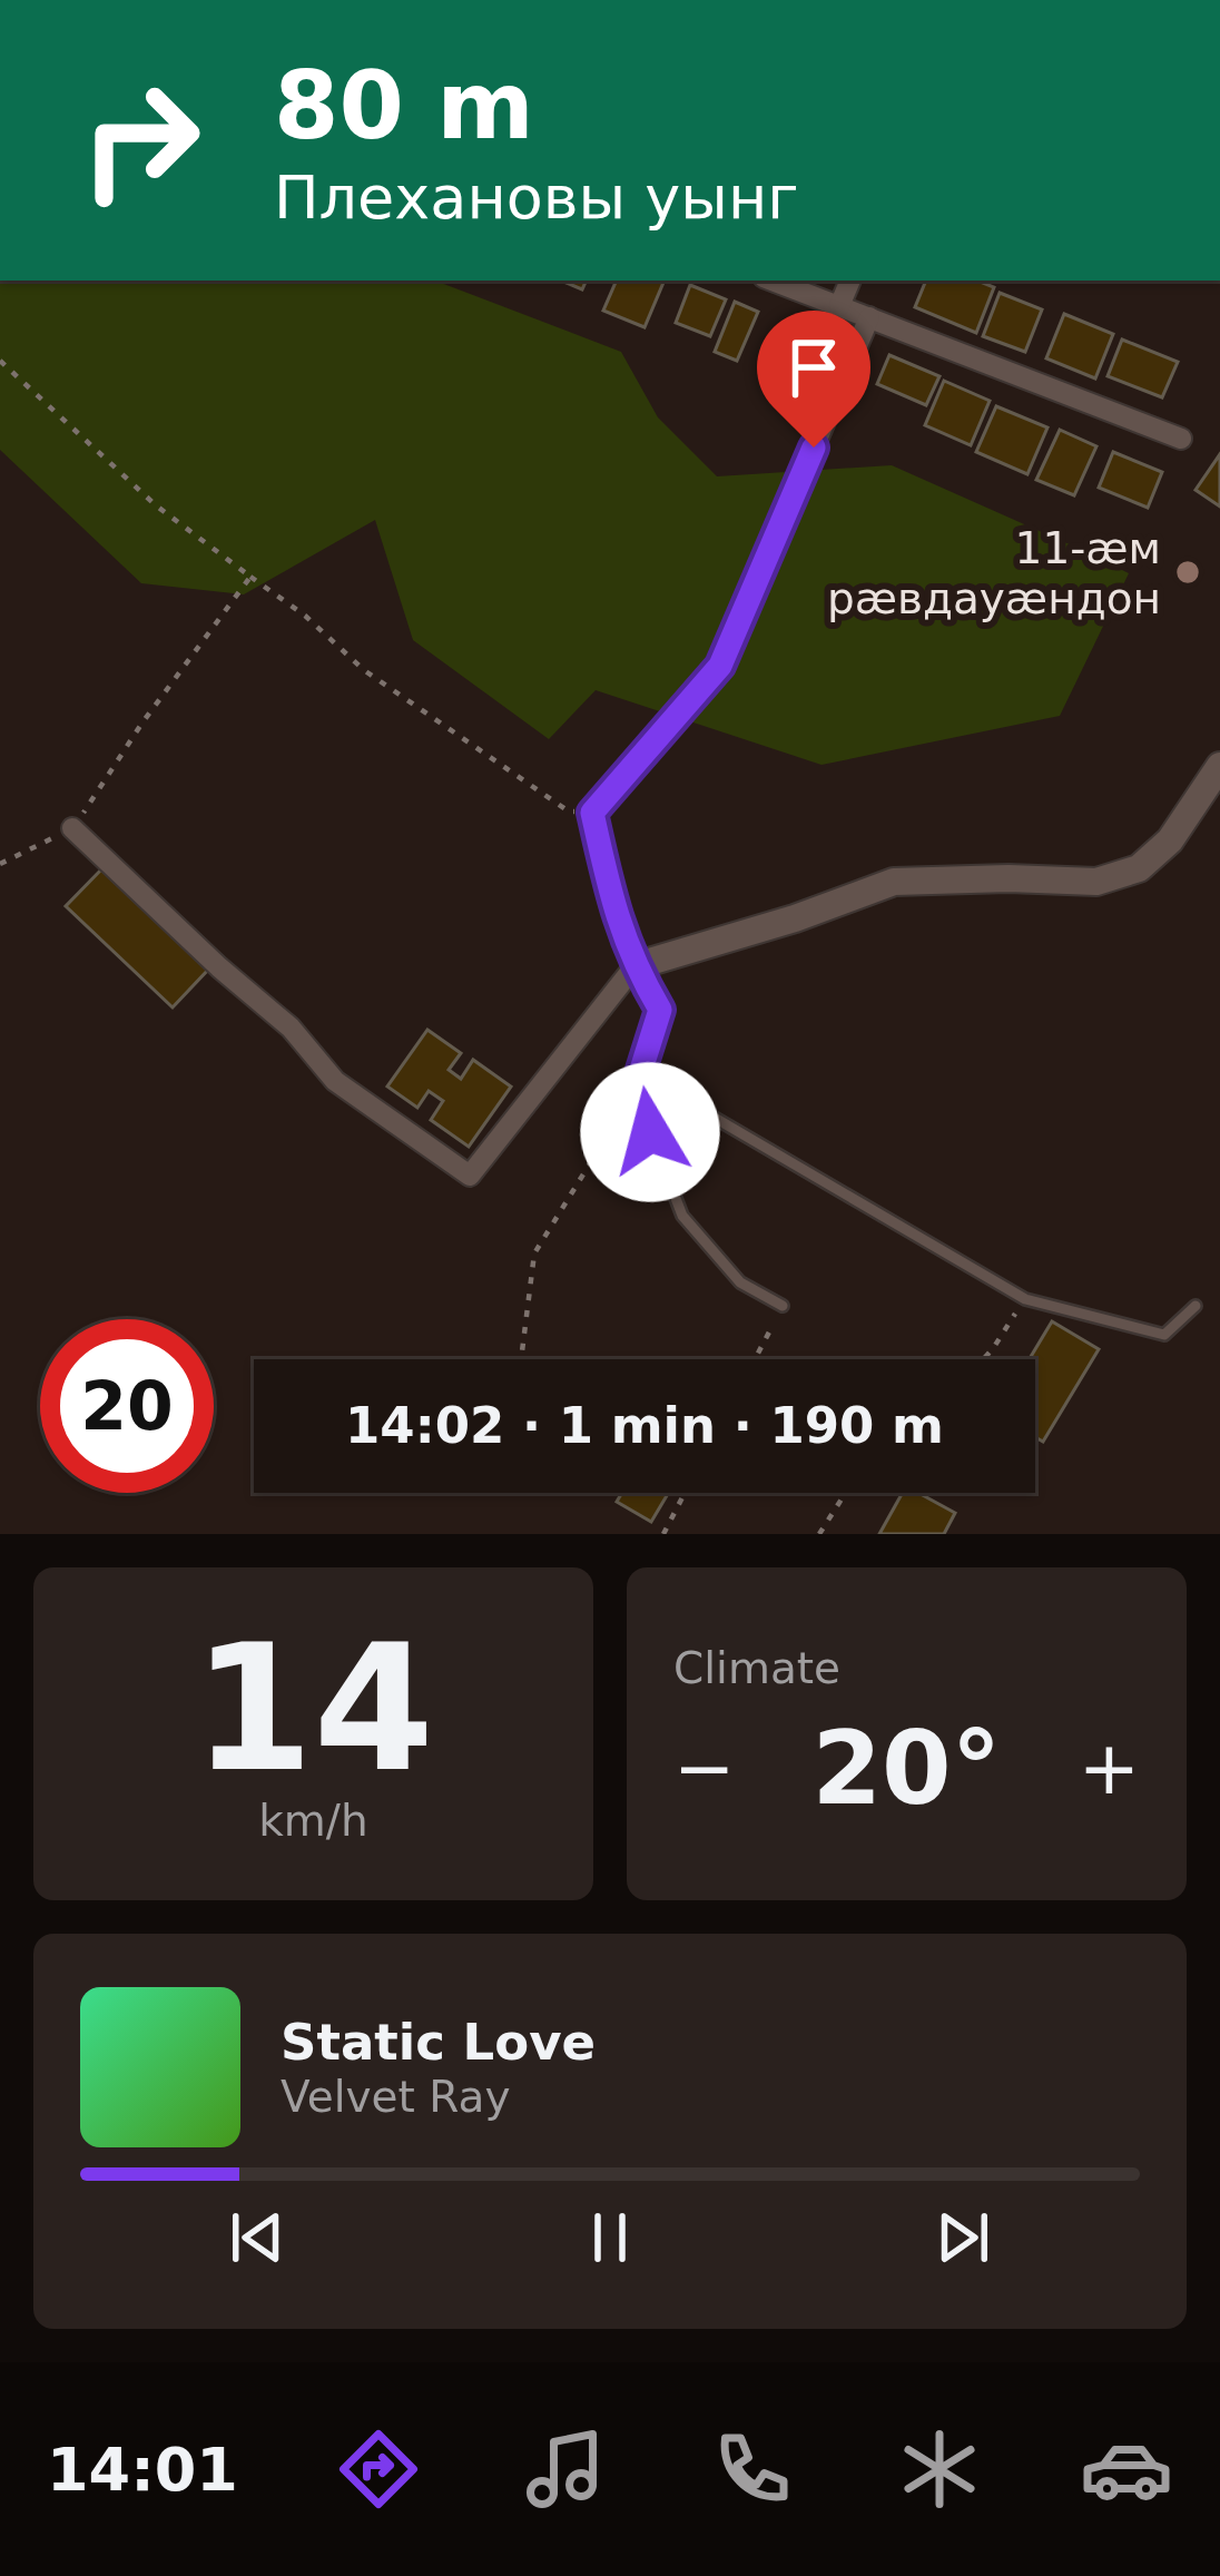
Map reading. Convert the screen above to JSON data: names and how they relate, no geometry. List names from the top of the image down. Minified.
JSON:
{"places":["11-æм рӕвдауӕндон"],"page":{"turn":["80 m","Плехановы уынг"],"limit":"20","trip":"14:02 · 1 min · 190 m","tile":[["14","km/h"],"Climate"],"heat":["−","20°","+"],"song":["Static Love","Velvet Ray"],"tabs":"14:01"}}
